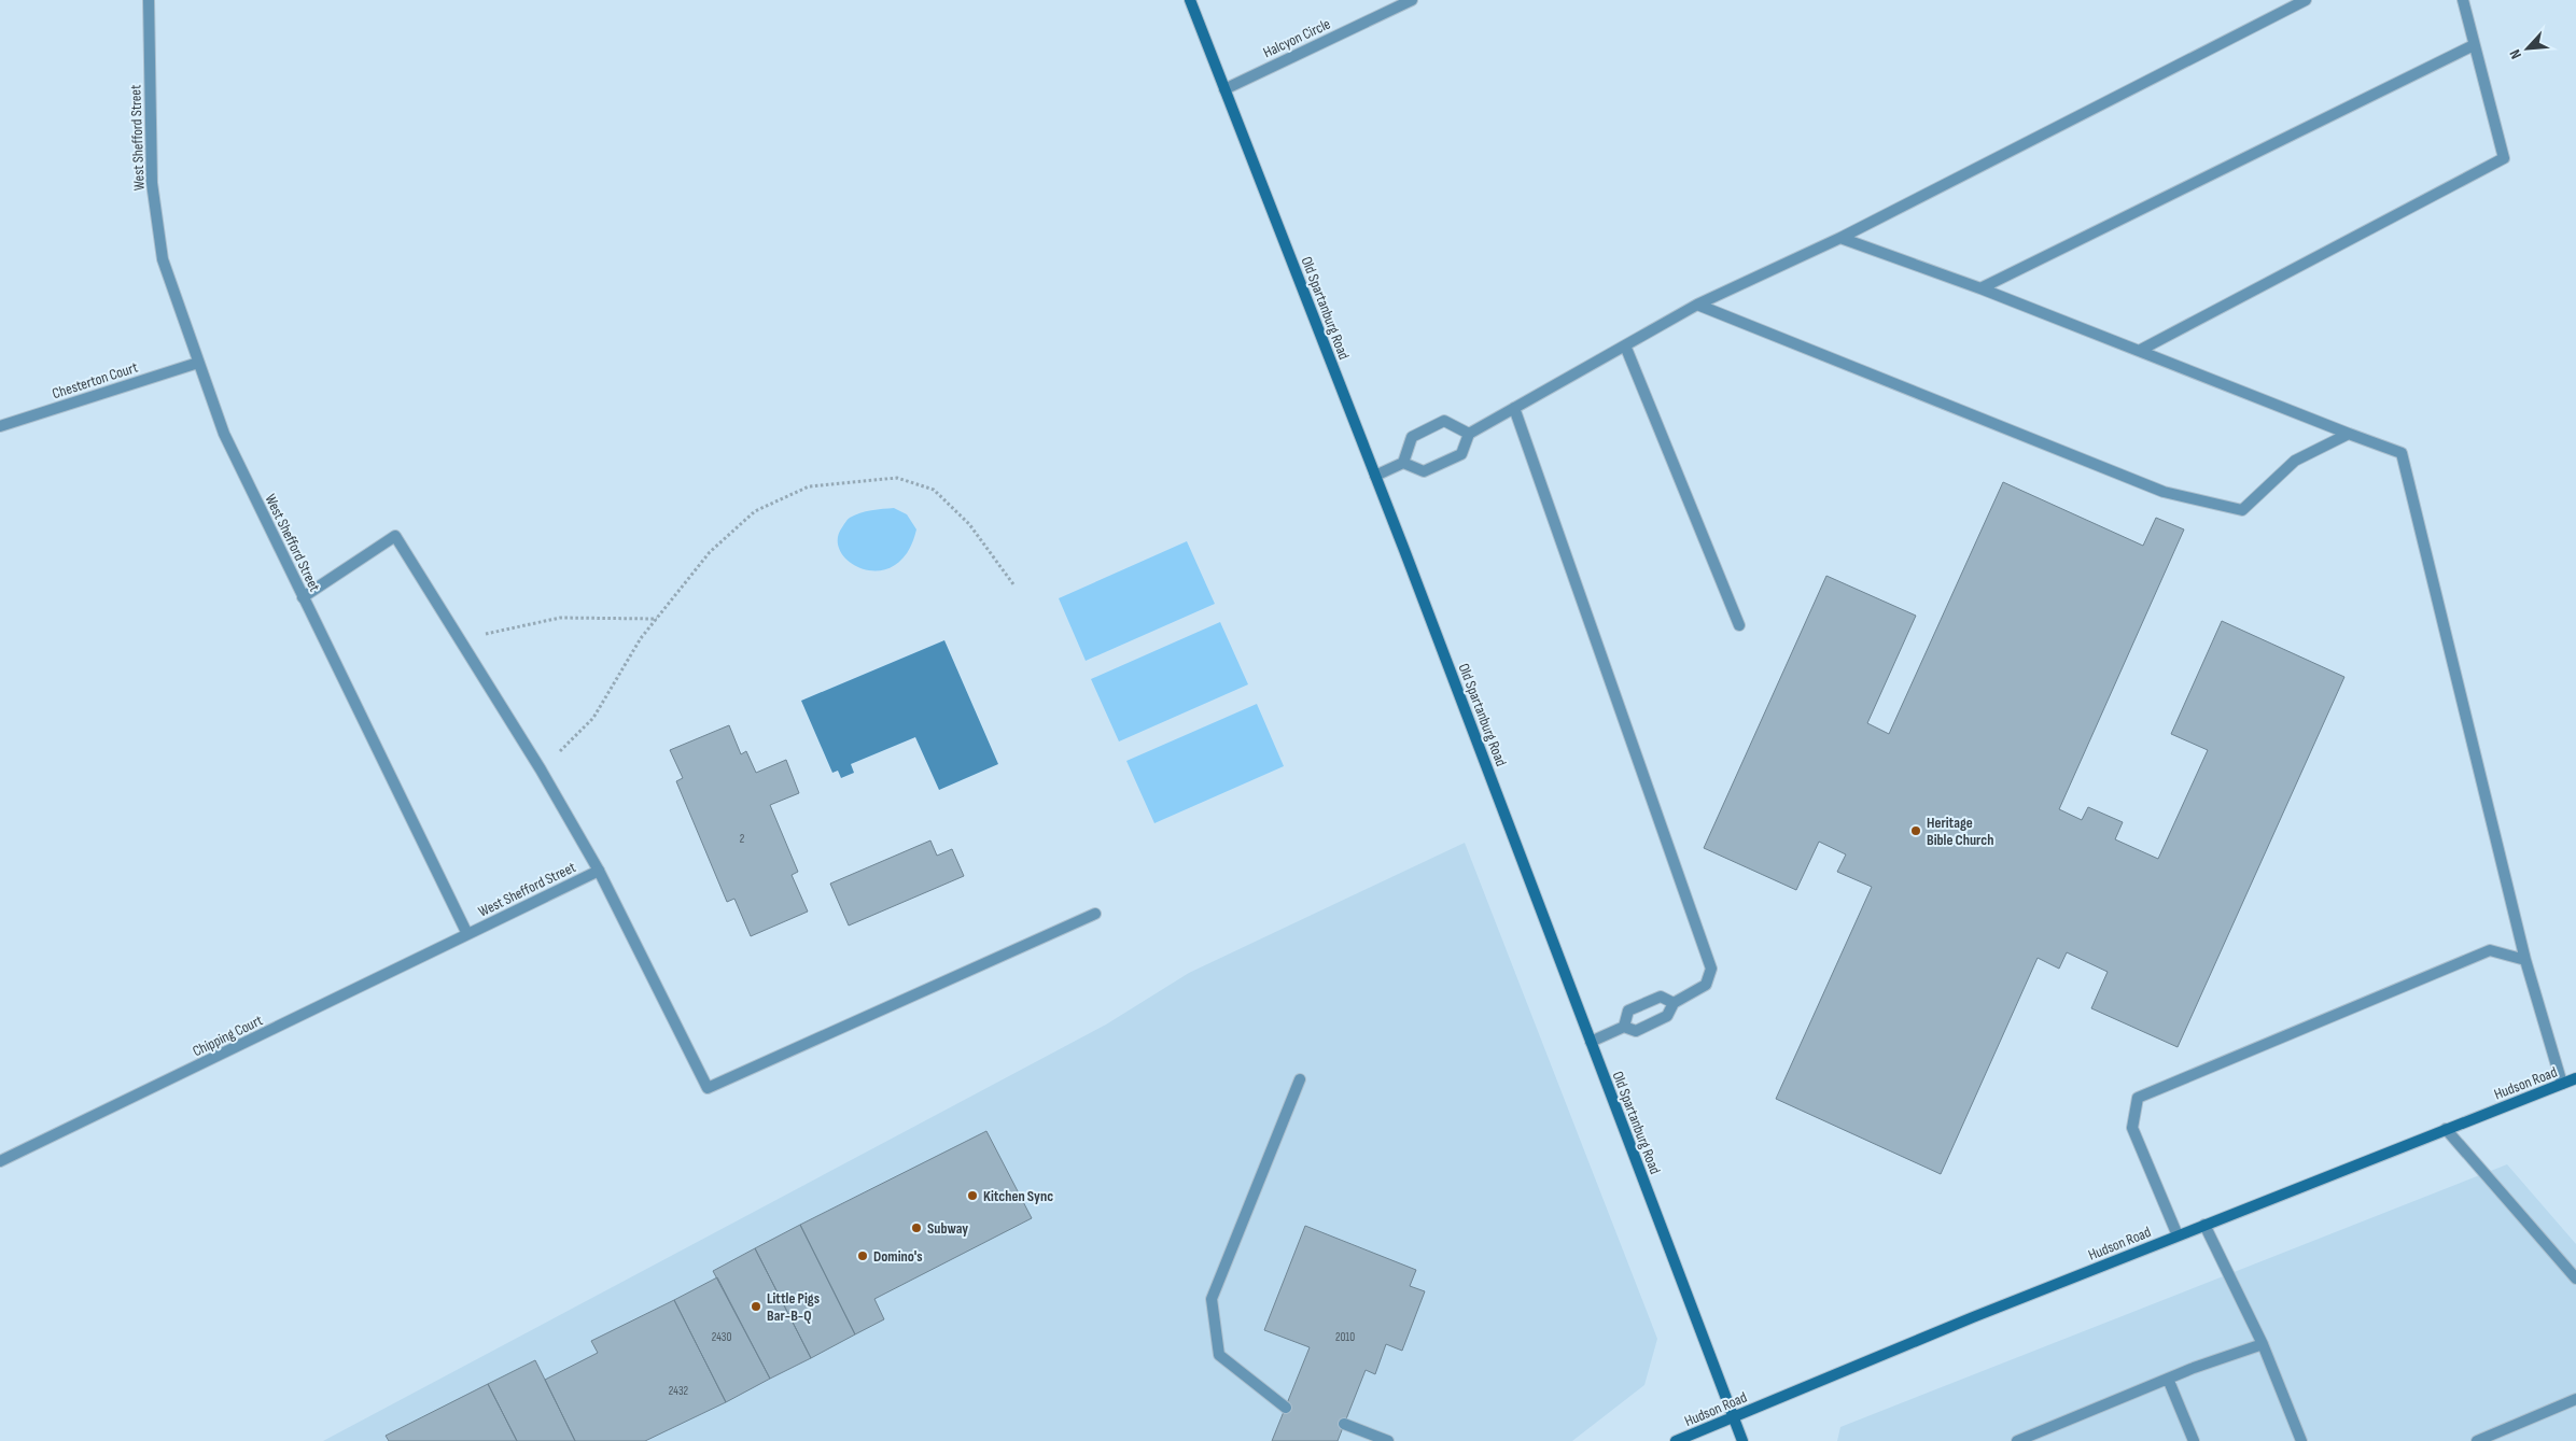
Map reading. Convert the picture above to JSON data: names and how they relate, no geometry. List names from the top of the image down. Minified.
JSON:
{"streets":{"street":["Halcyon Circle","West Shefford Street","Old Spartanburg Road","Chesterton Court","Chipping Court","Hudson Road"]},"crossings":[["Halcyon Circle","Old Spartanburg Road"],["West Shefford Street","Chesterton Court"],["West Shefford Street","Chipping Court"],["Old Spartanburg Road","Hudson Road"]],"places":["Heritage Bible Church","Kitchen Sync","Subway","Domino's","Little Pigs Bar-B-Q"],"house_numbers":["2","2430","2010","2432"],"north":"bottom left"}
